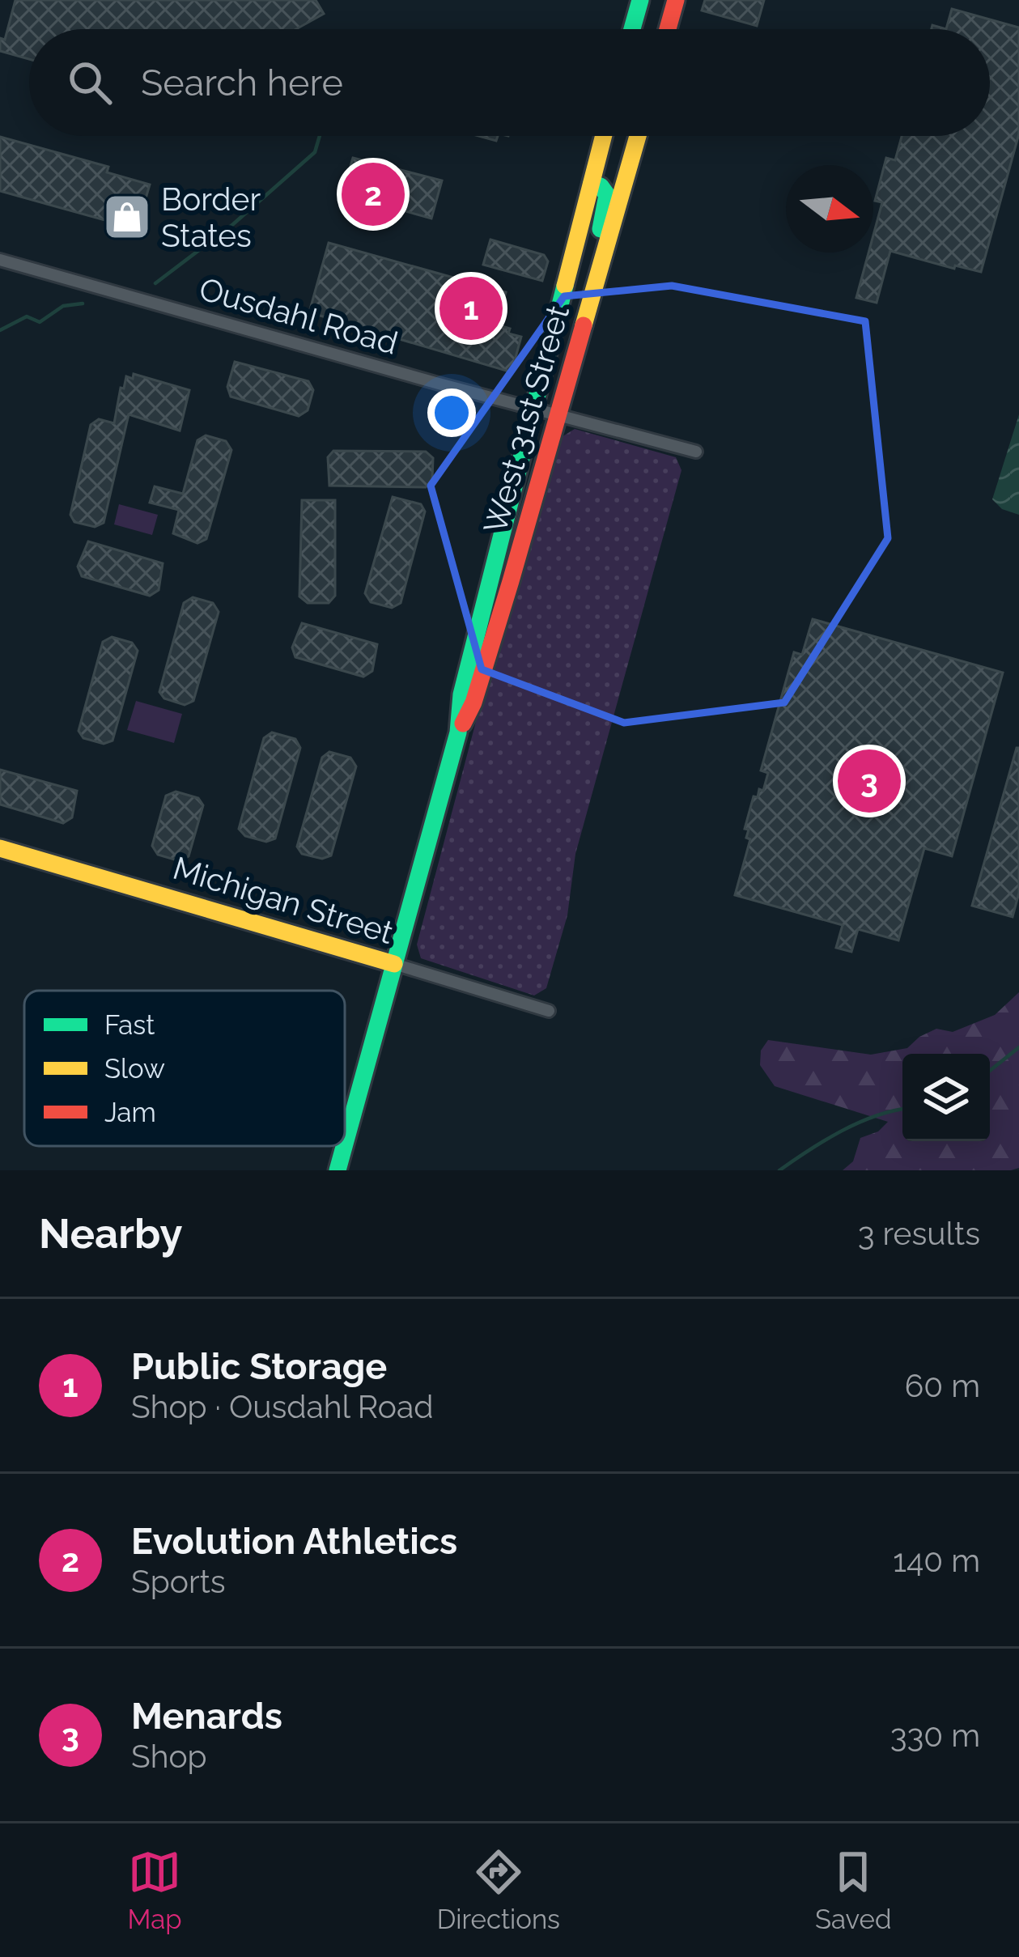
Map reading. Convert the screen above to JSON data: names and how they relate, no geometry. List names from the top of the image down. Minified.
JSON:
{"streets":{"main road":["West 31st Street","Michigan Street"],"street":["Ousdahl Road"]},"crossings":[["Ousdahl Road","West 31st Street"],["West 31st Street","Michigan Street"]],"places":{"shop":["Border States"]},"legend":["Fast","Slow","Jam"],"north":"right","page":{"search":"Search here","pins":["2","1","3"],"heading":["Nearby","3 results"],"list":[{"mark":"1","name":"Public Storage","note":"Shop · Ousdahl Road","value":"60 m"},{"mark":"2","name":"Evolution Athletics","note":"Sports","value":"140 m"},{"mark":"3","name":"Menards","note":"Shop","value":"330 m"}],"nav":["Map","Directions","Saved"]}}
